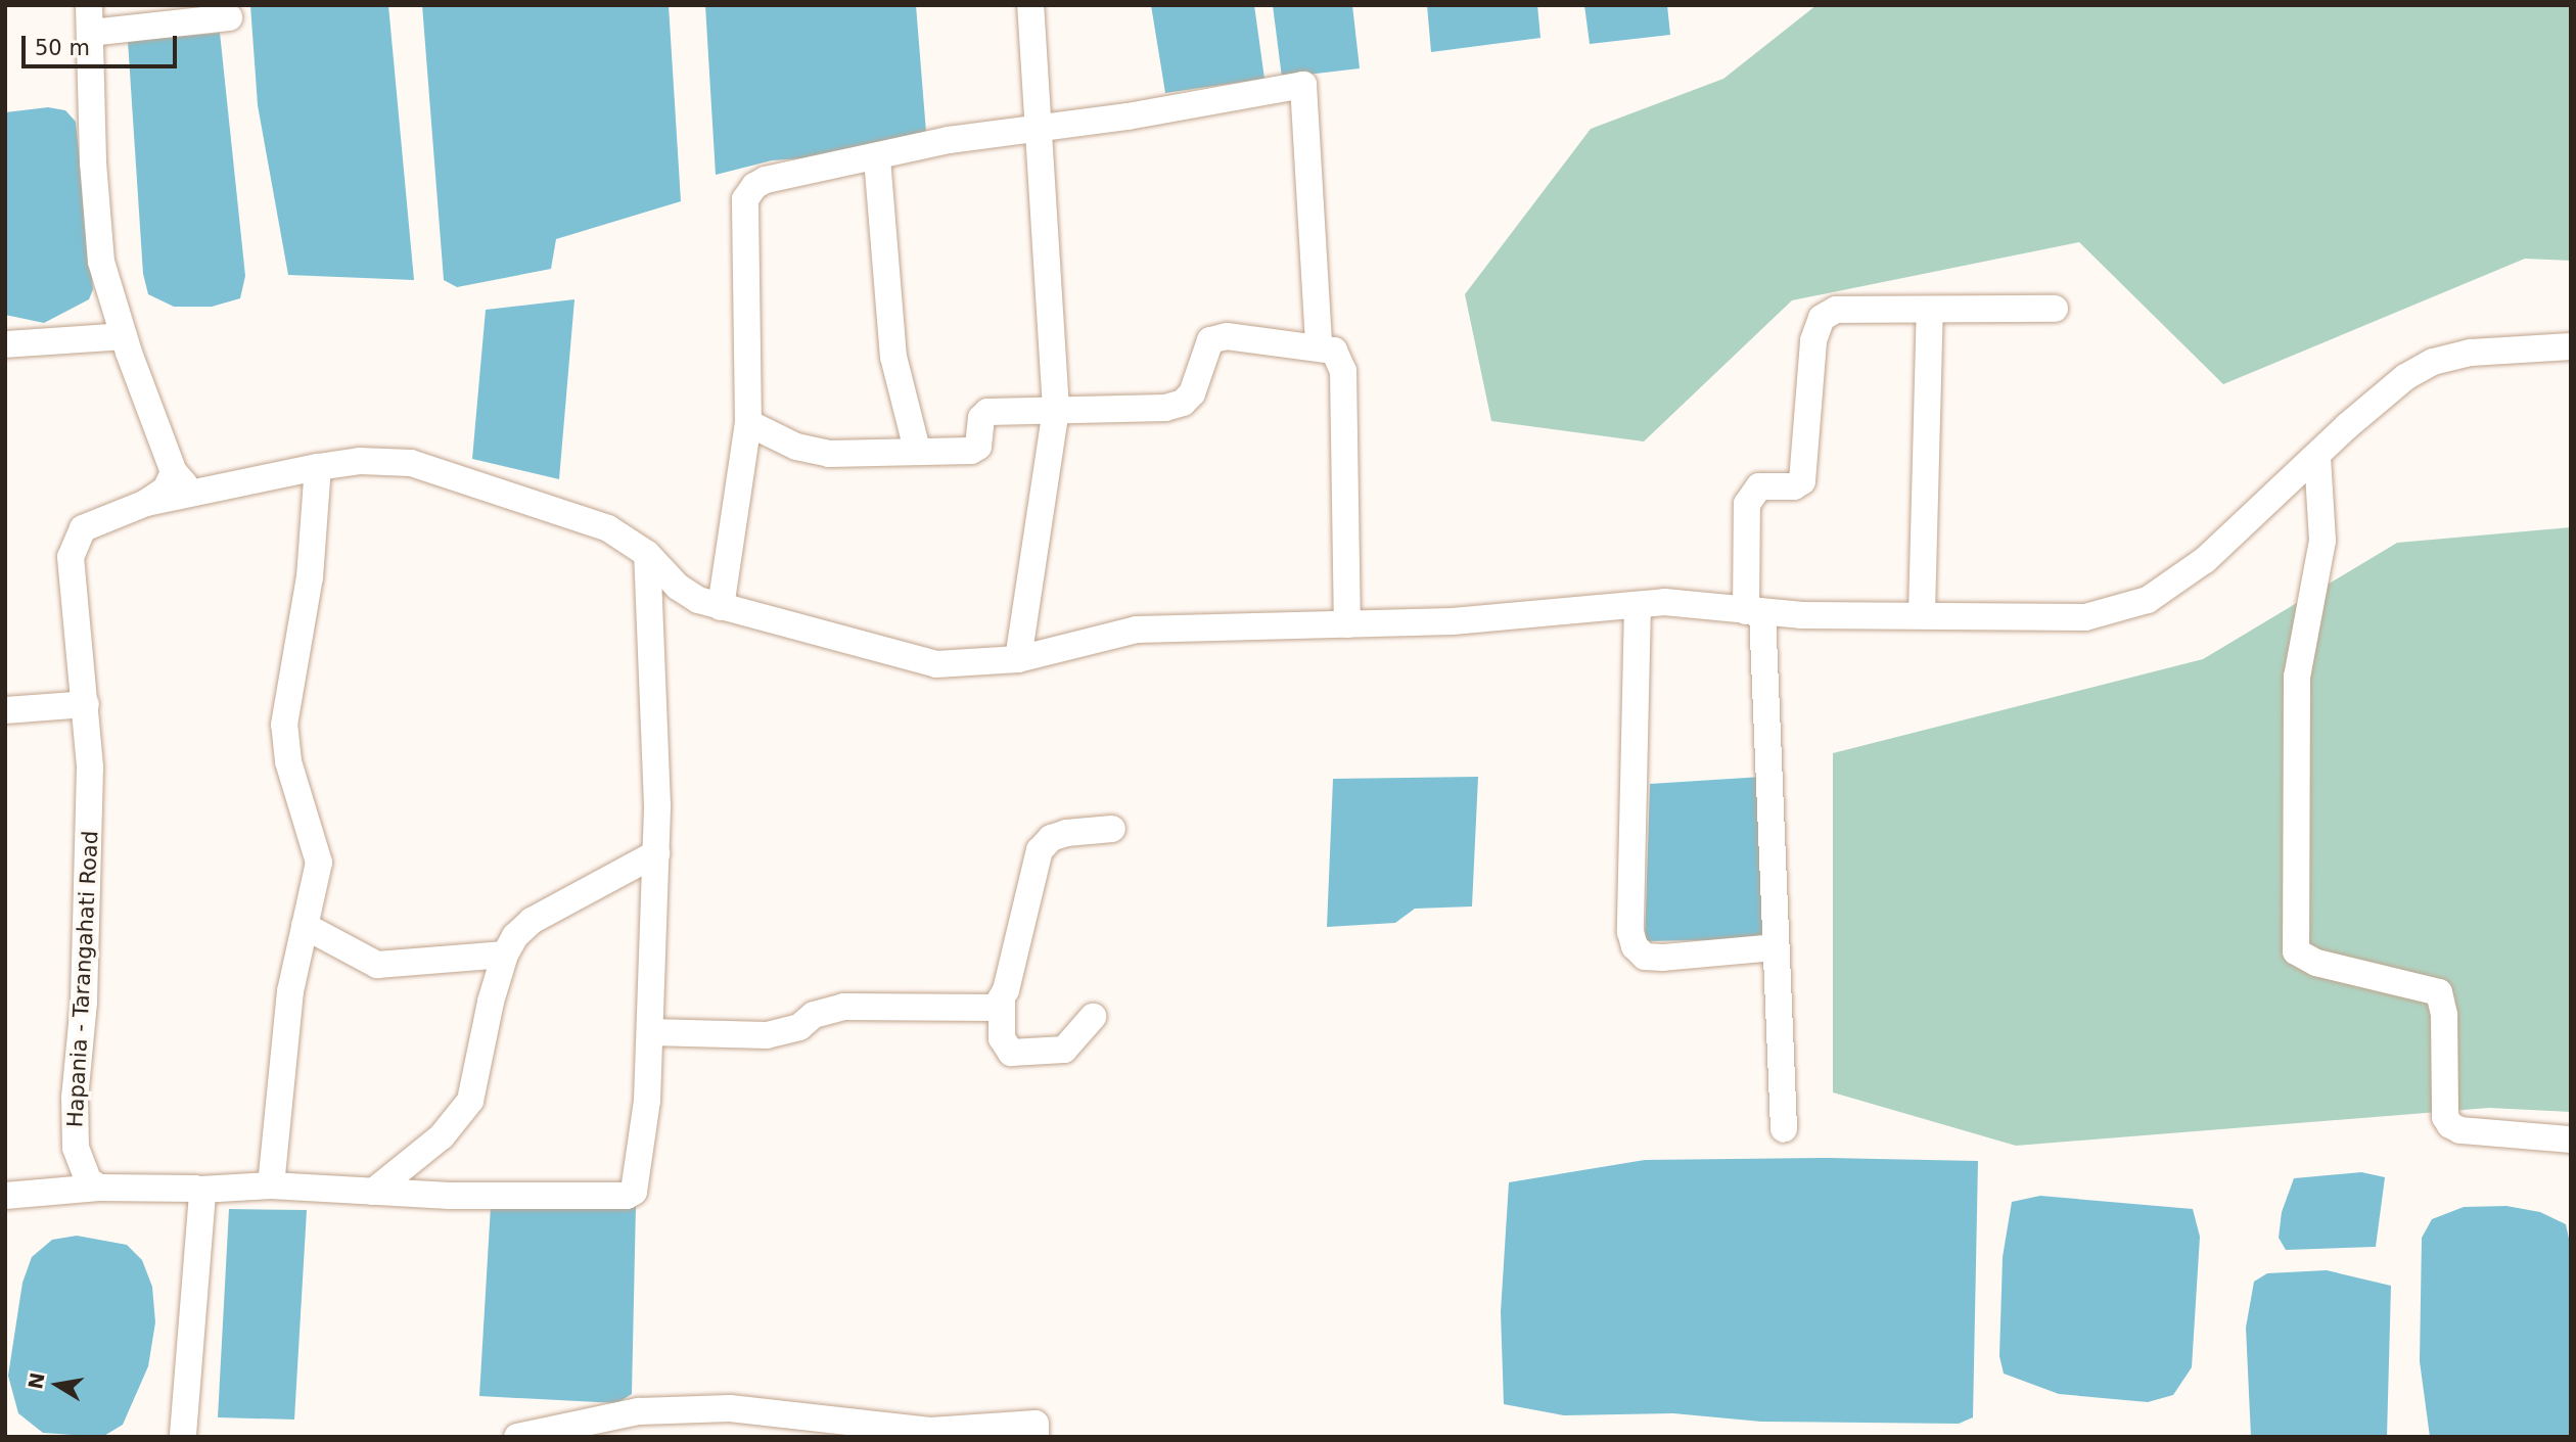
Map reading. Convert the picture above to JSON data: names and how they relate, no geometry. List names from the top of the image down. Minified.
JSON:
{"streets":{"street":["Hapania - Tarangahati Road"]},"scale_bar":"50 m","north":"left"}
